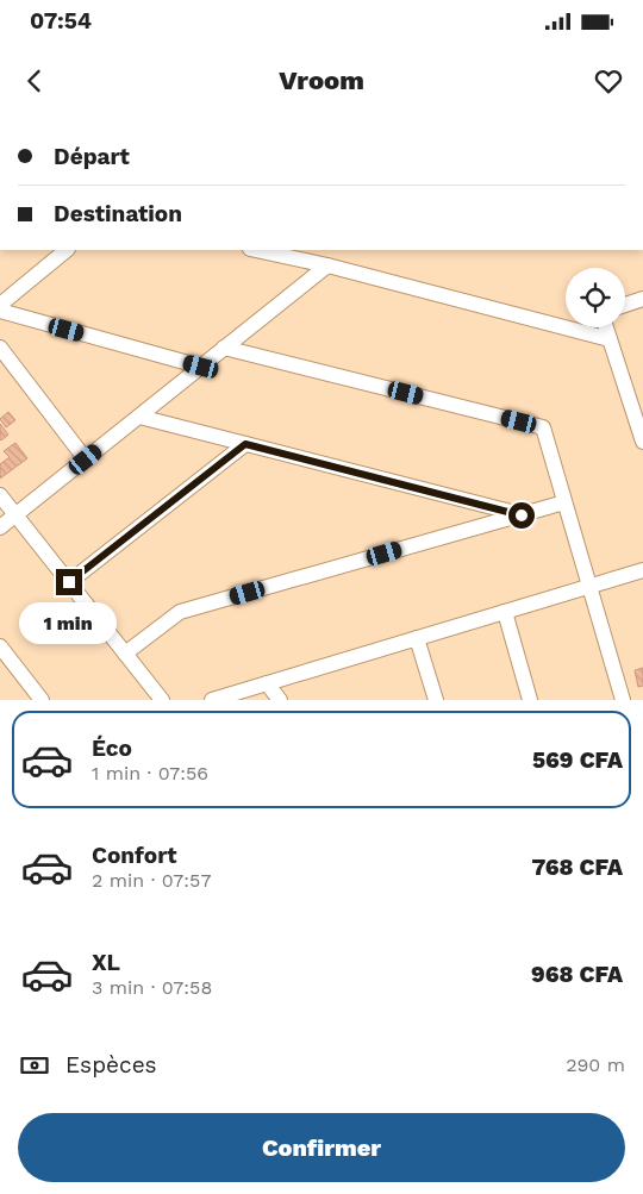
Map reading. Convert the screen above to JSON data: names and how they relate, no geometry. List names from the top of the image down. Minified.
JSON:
{"page":{"status":"07:54","header":"Vroom","banner":["Départ","Destination"],"bubble":"1 min","list":[{"name":"Éco","note":"1 min · 07:56","value":"569 CFA"},{"name":"Confort","note":"2 min · 07:57","value":"768 CFA"},{"name":"XL","note":"3 min · 07:58","value":"968 CFA"}],"pay":["Espèces","290 m"],"buttons":"Confirmer"}}
